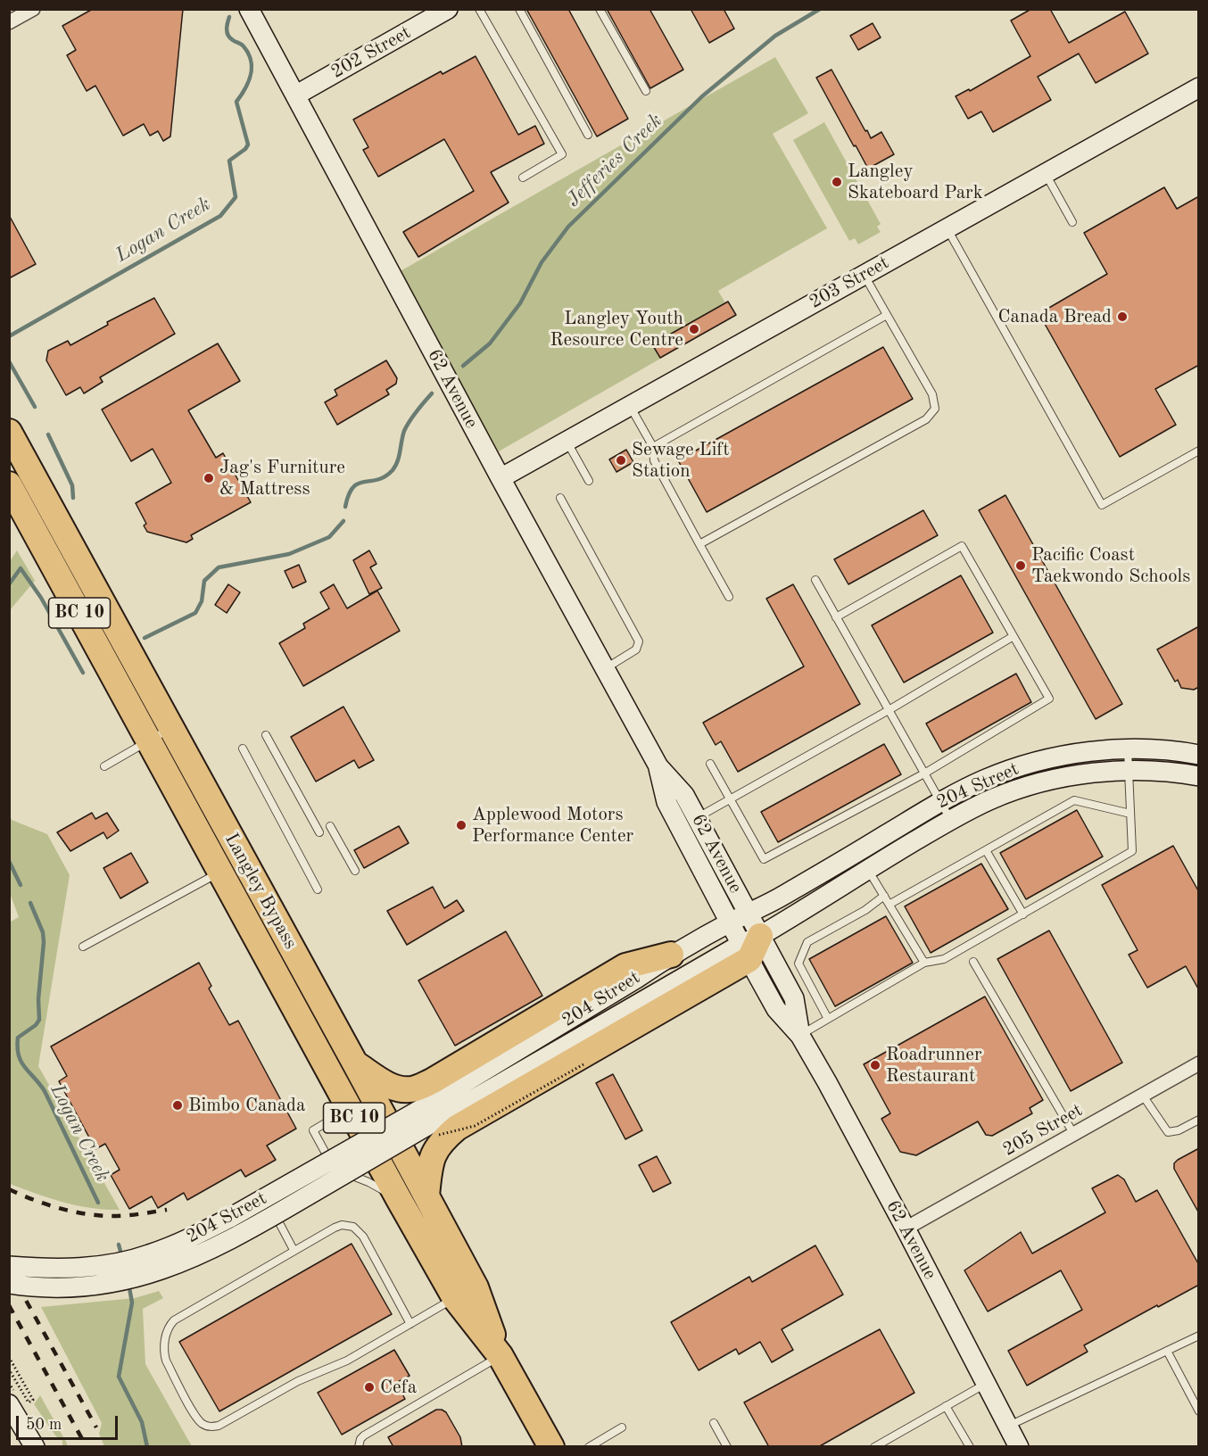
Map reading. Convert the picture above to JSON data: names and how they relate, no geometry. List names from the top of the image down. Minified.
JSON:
{"streets":{"highway":["BC 10","Langley Bypass"],"street":["202 Street","203 Street","62 Avenue","204 Street","205 Street"]},"crossings":[["202 Street","62 Avenue"],["203 Street","62 Avenue"],["62 Avenue","204 Street"],["62 Avenue","205 Street"]],"water":["Jefferies Creek","Logan Creek"],"places":["Langley Skateboard Park","Canada Bread","Langley Youth Resource Centre","Sewage Lift Station","Jag's Furniture & Mattress","Pacific Coast Taekwondo Schools","Applewood Motors Performance Center","Roadrunner Restaurant","Bimbo Canada","Cefa"],"scale_bar":"50 m"}
